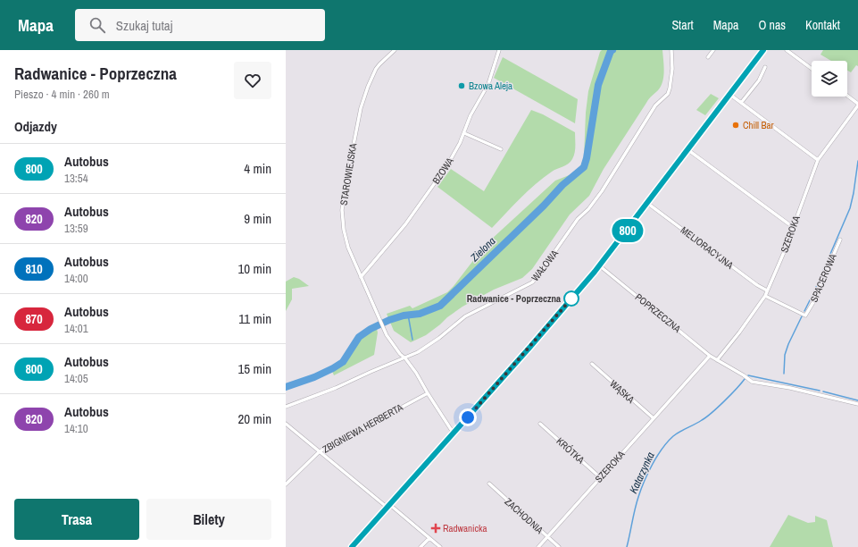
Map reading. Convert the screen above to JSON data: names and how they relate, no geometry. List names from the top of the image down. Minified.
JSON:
{"streets":{"street":["BZOWA","STAROWIEJSKA","SZEROKA","MELIORACYJNA","WAŁOWA","SPACEROWA","POPRZECZNA","WĄSKA","ZBIGNIEWA HERBERTA","KRÓTKA","ZACHODNIA"]},"crossings":[["BZOWA","STAROWIEJSKA"],["STAROWIEJSKA","WAŁOWA"],["STAROWIEJSKA","ZBIGNIEWA HERBERTA"],["SZEROKA","MELIORACYJNA"],["SZEROKA","SPACEROWA"],["SZEROKA","POPRZECZNA"],["SZEROKA","WĄSKA"],["SZEROKA","KRÓTKA"],["SZEROKA","ZACHODNIA"]],"water":["Zielona","Katarzynka"],"places":{"other":["Bzowa Aleja","Chill Bar","Radwanice - Poprzeczna"],"health":["Radwanicka"]},"lines":["bus line 800"],"page":{"header":"Mapa","search":"Szukaj tutaj","nav":["Start","Mapa","O nas","Kontakt"],"heading":[["Radwanice - Poprzeczna","Pieszo · 4 min · 260 m"],"Odjazdy"],"on_map":"800","list":[{"mark":"800","name":"Autobus","note":"13:54","value":"4 min"},{"mark":"820","name":"Autobus","note":"13:59","value":"9 min"},{"mark":"810","name":"Autobus","note":"14:00","value":"10 min"},{"mark":"870","name":"Autobus","note":"14:01","value":"11 min"},{"mark":"800","name":"Autobus","note":"14:05","value":"15 min"},{"mark":"820","name":"Autobus","note":"14:10","value":"20 min"}],"buttons":["Trasa","Bilety"]}}
